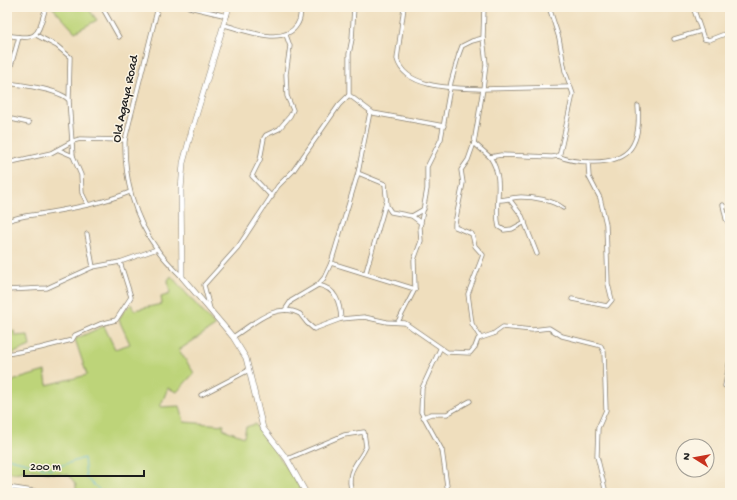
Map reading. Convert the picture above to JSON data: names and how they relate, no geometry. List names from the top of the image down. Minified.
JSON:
{"streets":{"street":["Old Agaya Road"]},"scale_bar":"200 m","north":"left"}
